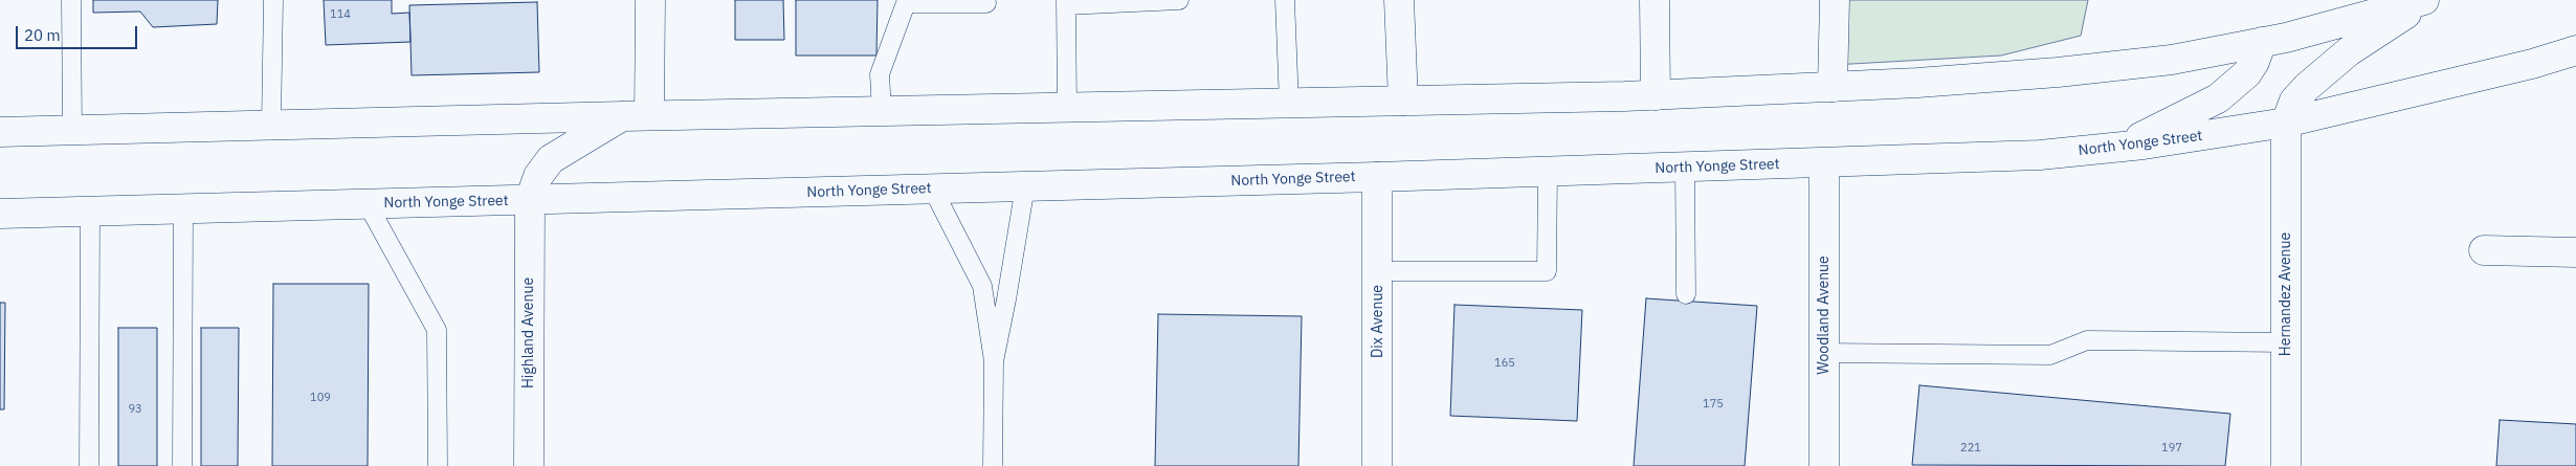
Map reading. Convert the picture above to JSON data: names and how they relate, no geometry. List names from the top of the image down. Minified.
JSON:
{"streets":{"main road":["North Yonge Street","Hernandez Avenue","Woodland Avenue","Dix Avenue","Highland Avenue"]},"crossings":[["North Yonge Street","Hernandez Avenue"],["North Yonge Street","Woodland Avenue"],["North Yonge Street","Dix Avenue"],["North Yonge Street","Highland Avenue"]],"house_numbers":["114","165","109","175","93","221","197"],"scale_bar":"20 m"}
